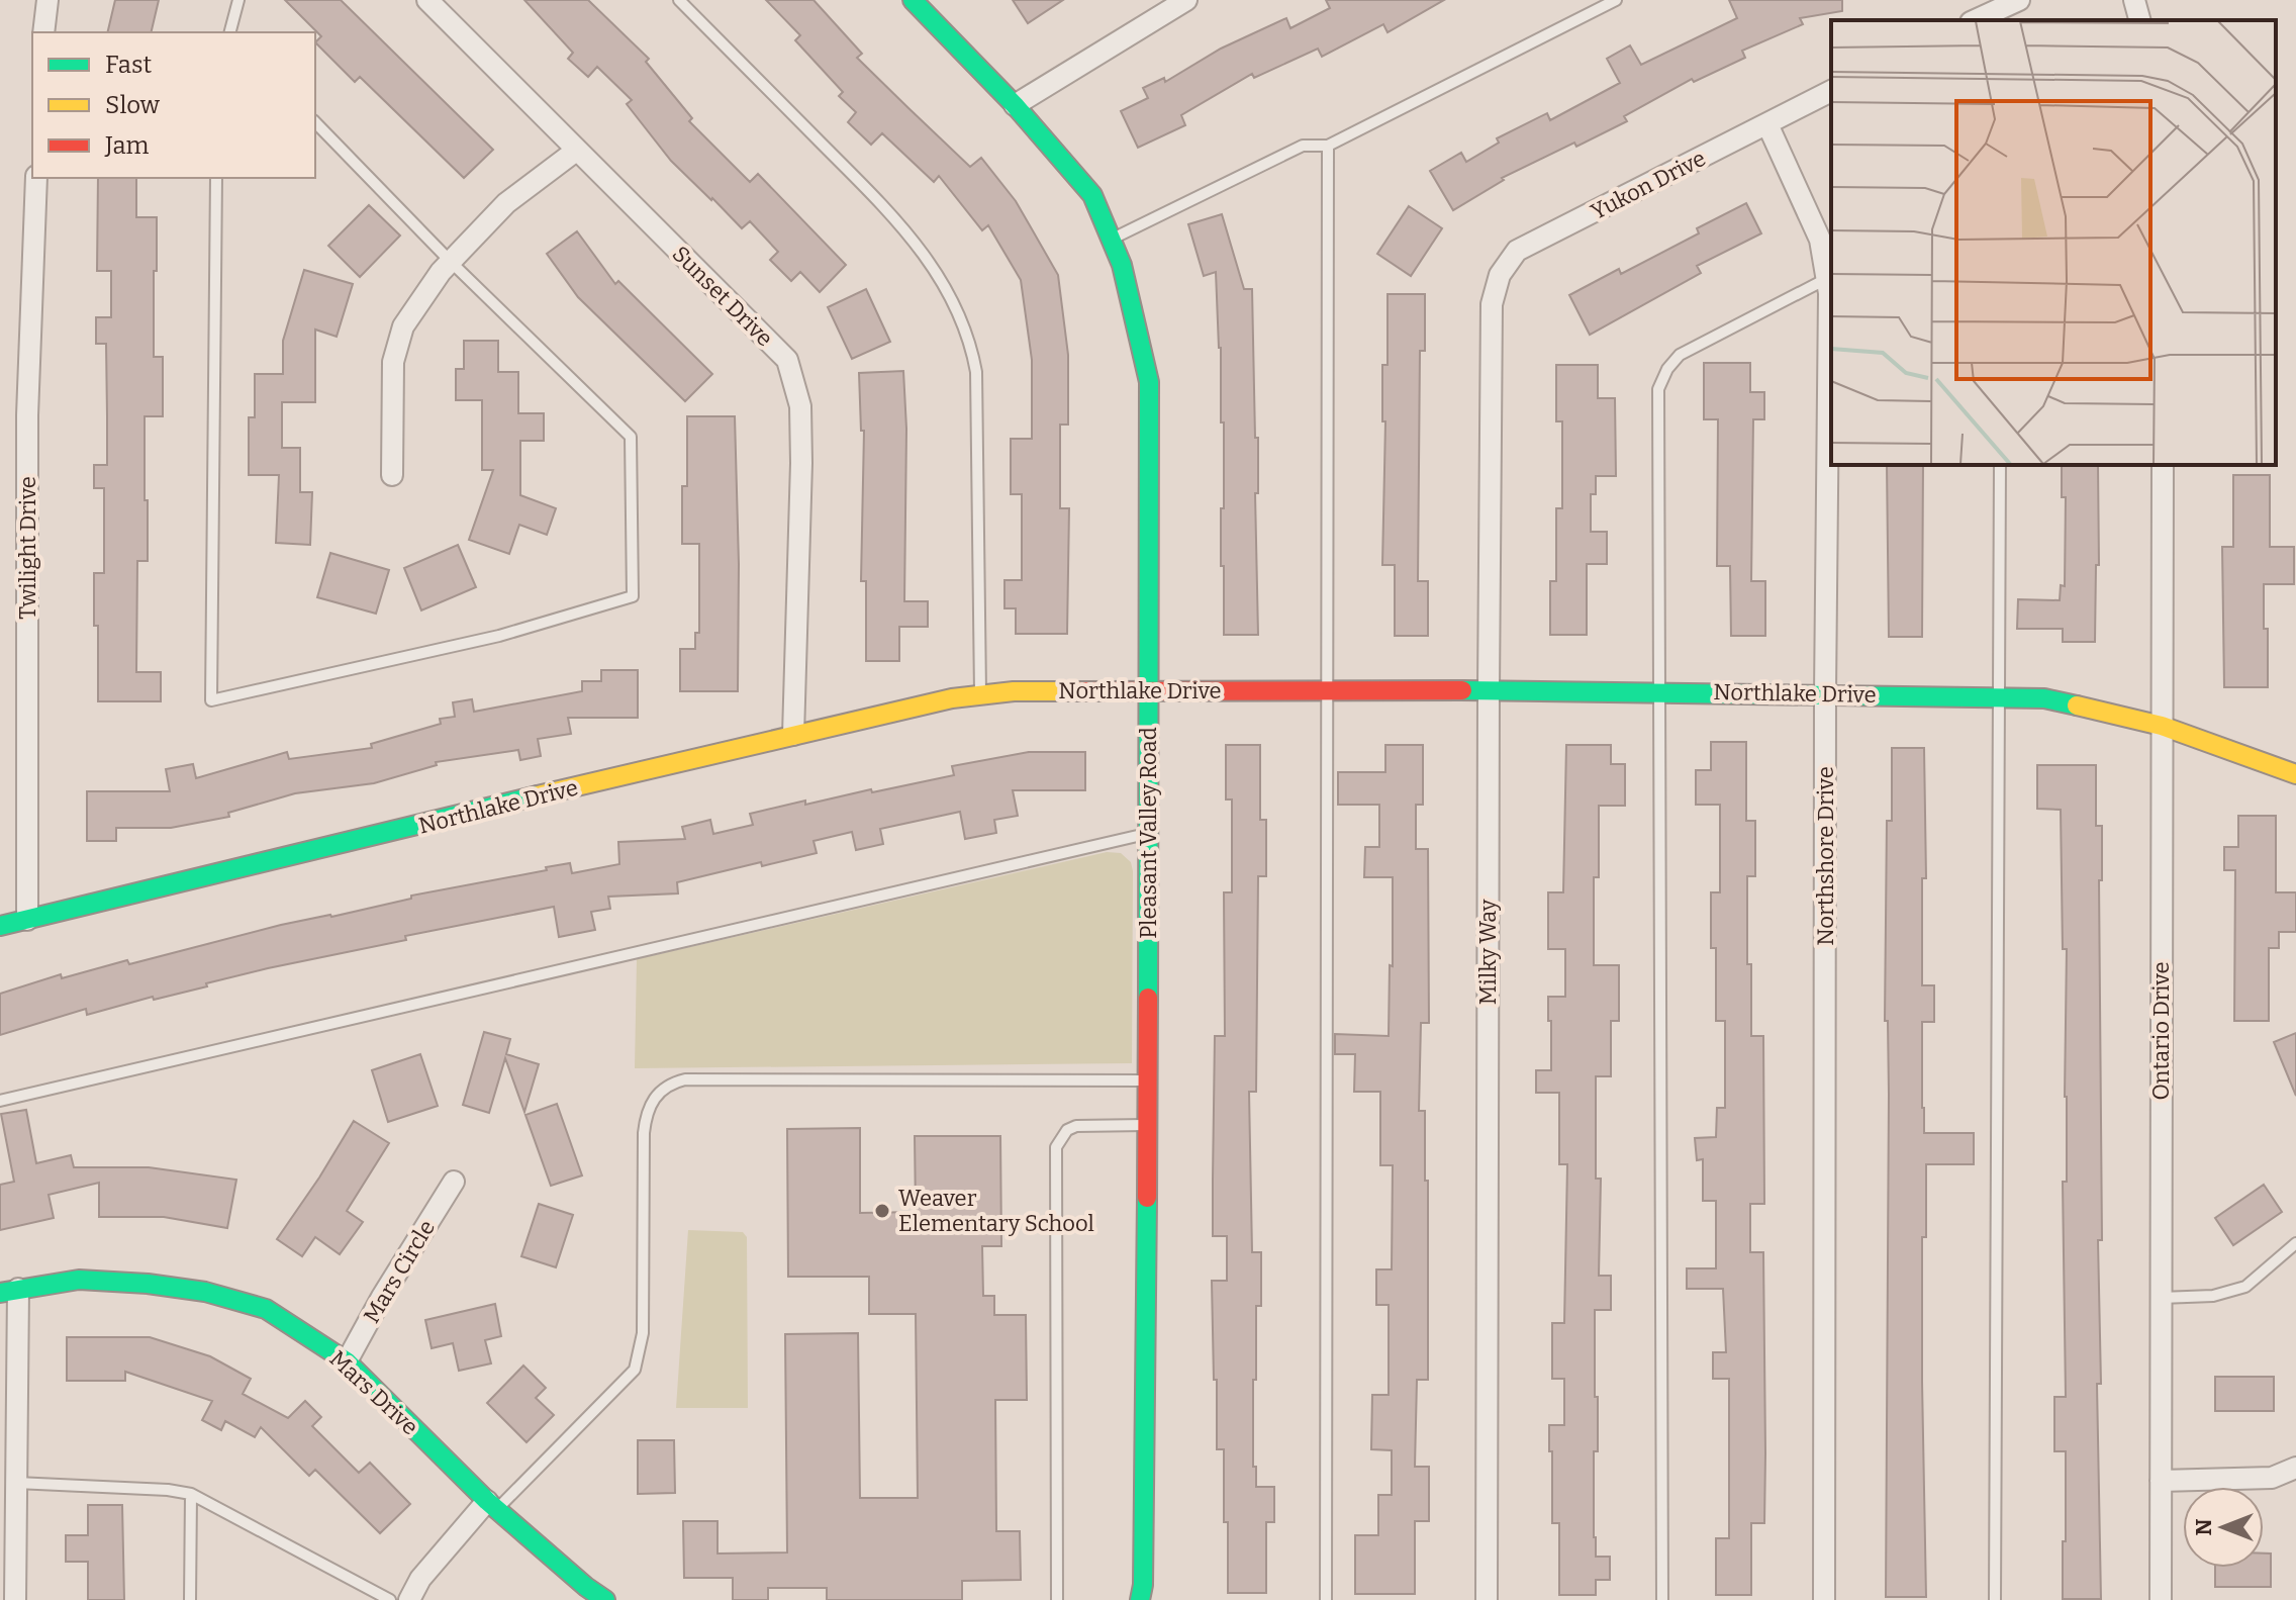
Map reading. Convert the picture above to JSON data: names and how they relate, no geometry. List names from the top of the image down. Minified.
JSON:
{"streets":{"street":["Yukon Drive","Sunset Drive","Twilight Drive","Northlake Drive","Pleasant Valley Road","Northshore Drive","Milky Way","Ontario Drive","Mars Circle","Mars Drive"]},"crossings":[["Yukon Drive","Northshore Drive"],["Yukon Drive","Milky Way"],["Sunset Drive","Northlake Drive"],["Twilight Drive","Northlake Drive"],["Northlake Drive","Pleasant Valley Road"],["Northlake Drive","Northshore Drive"],["Northlake Drive","Milky Way"],["Northlake Drive","Ontario Drive"],["Mars Circle","Mars Drive"]],"places":["Weaver Elementary School"],"legend":["Fast","Slow","Jam"],"north":"left"}
